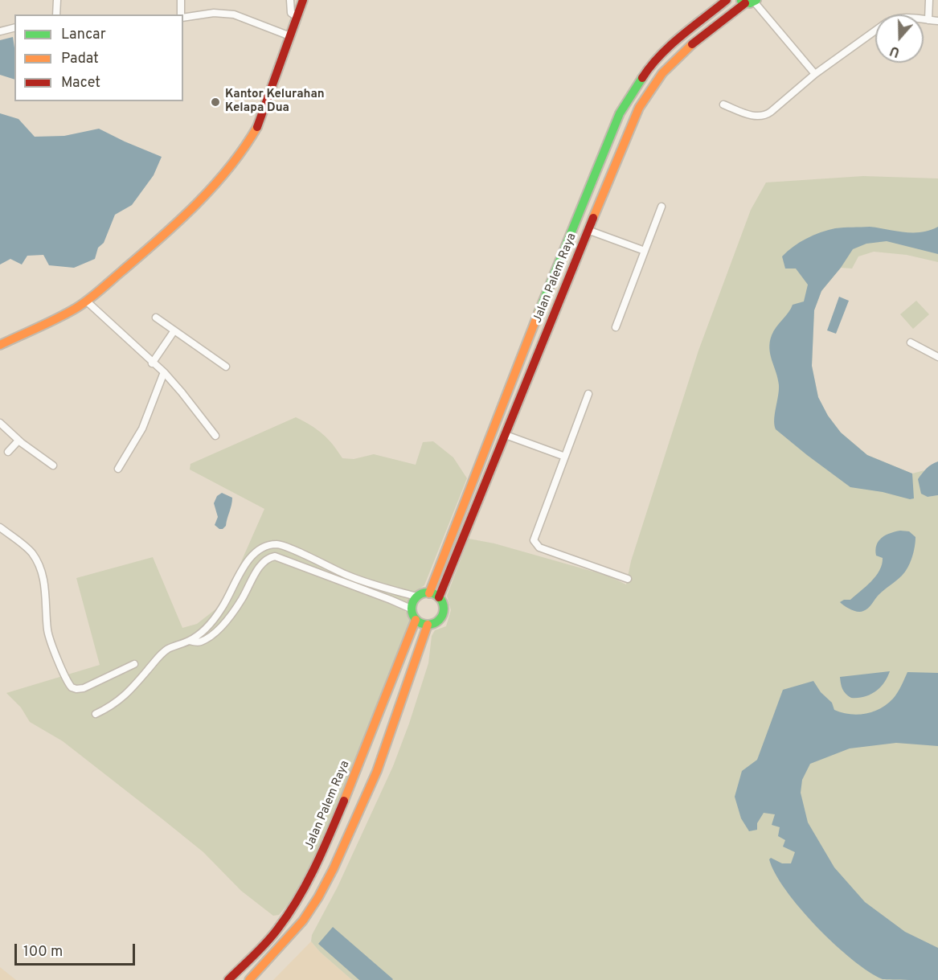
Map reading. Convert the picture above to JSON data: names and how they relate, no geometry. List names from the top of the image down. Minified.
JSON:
{"streets":{"street":["Jalan Palem Raya"]},"places":["Kantor Kelurahan Kelapa Dua"],"legend":["Lancar","Padat","Macet"],"scale_bar":"100 m","north":"bottom"}
